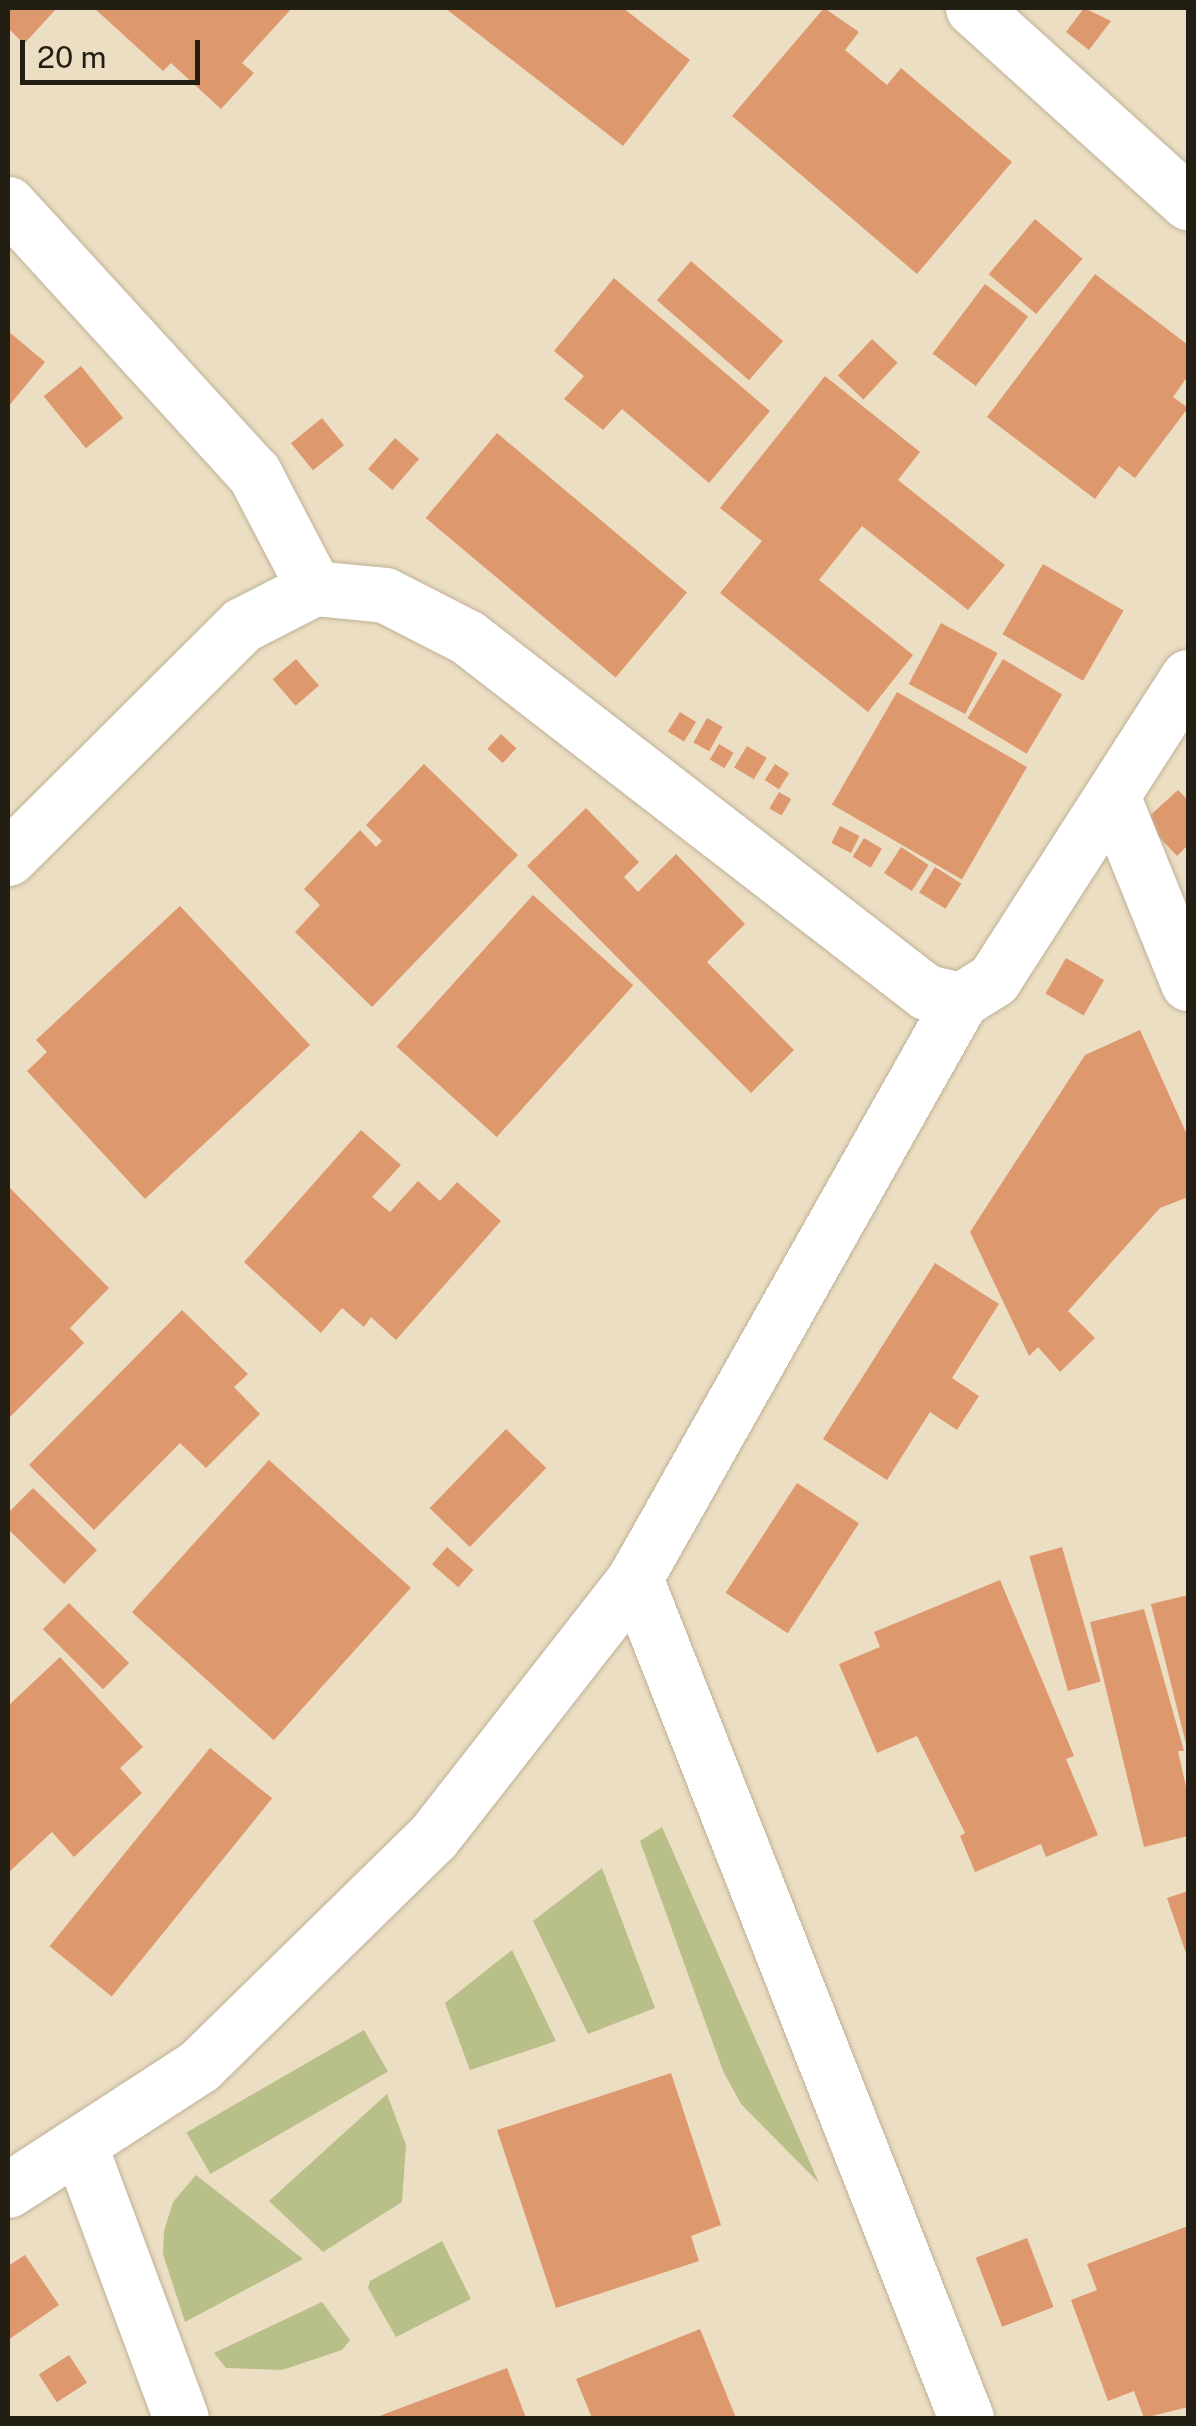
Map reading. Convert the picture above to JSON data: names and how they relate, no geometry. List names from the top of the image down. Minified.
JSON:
{"scale_bar":"20 m"}
